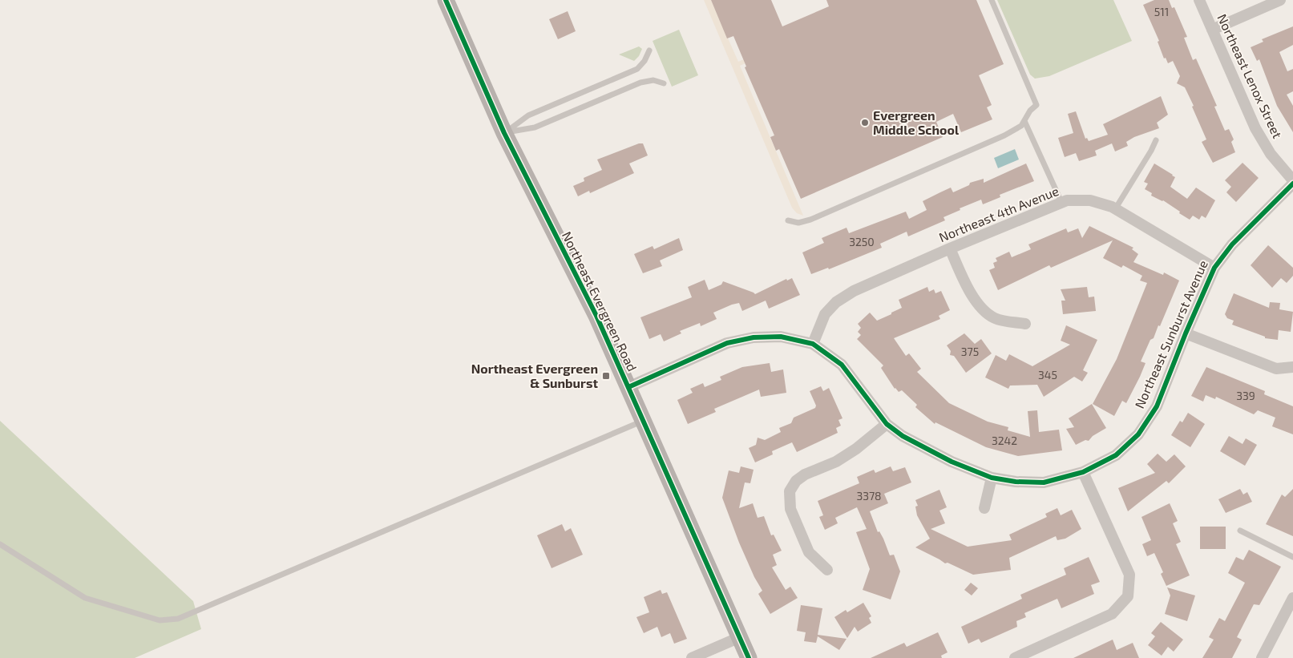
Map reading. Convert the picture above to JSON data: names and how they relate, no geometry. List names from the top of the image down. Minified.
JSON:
{"streets":{"main road":["Northeast Evergreen Road"],"street":["Northeast Lenox Street","Northeast 4th Avenue","Northeast Sunburst Avenue"]},"crossings":[["Northeast Lenox Street","Northeast Sunburst Avenue"],["Northeast 4th Avenue","Northeast Sunburst Avenue"],["Northeast Evergreen Road","Northeast Sunburst Avenue"]],"places":{"other":["Evergreen Middle School"],"transit":["Northeast Evergreen & Sunburst"]},"house_numbers":["511","3250","375","345","339","3242","3378"]}
